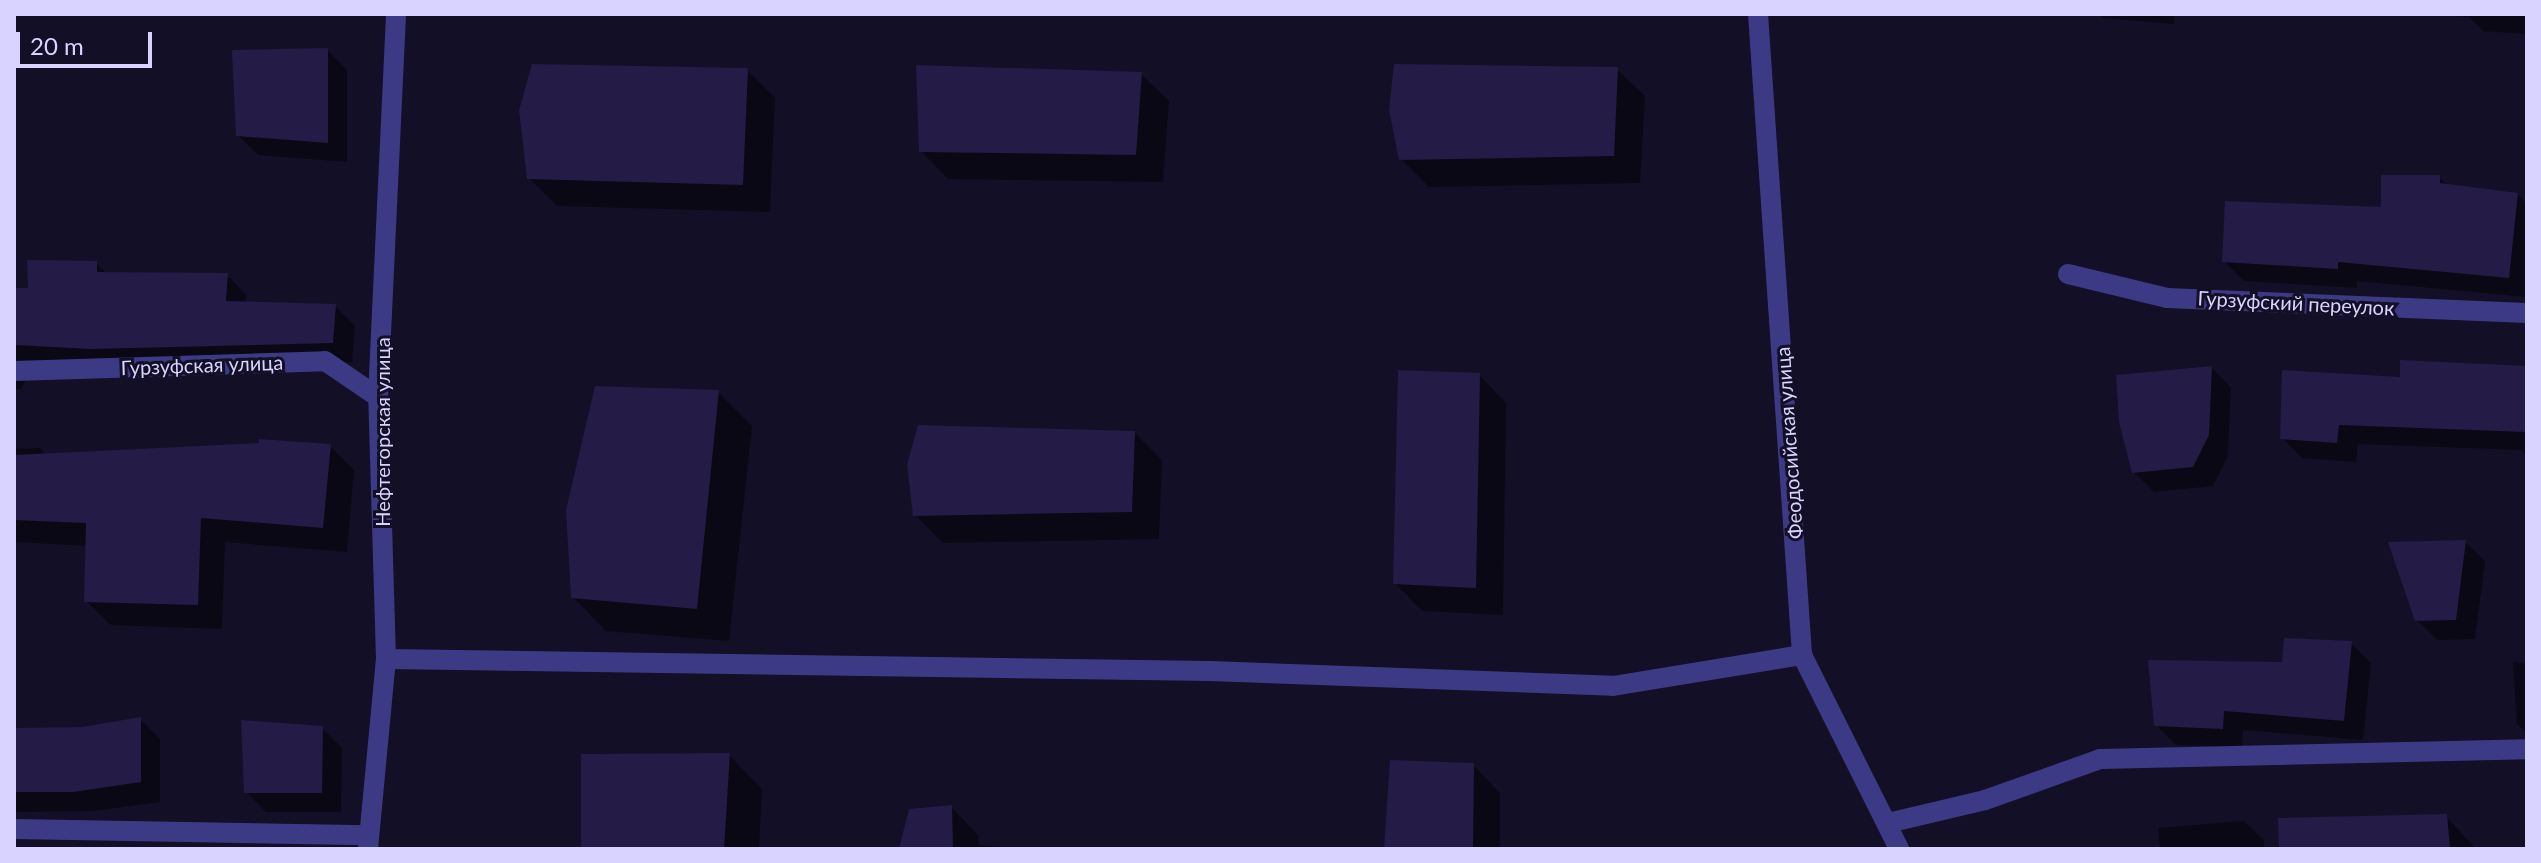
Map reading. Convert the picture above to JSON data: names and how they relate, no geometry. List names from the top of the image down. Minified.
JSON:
{"streets":{"street":["Гурзуфский переулок","Гурзуфская улица","Нефтегорская улица","Феодосийская улица"]},"crossings":[["Гурзуфская улица","Нефтегорская улица"]],"scale_bar":"20 m"}
